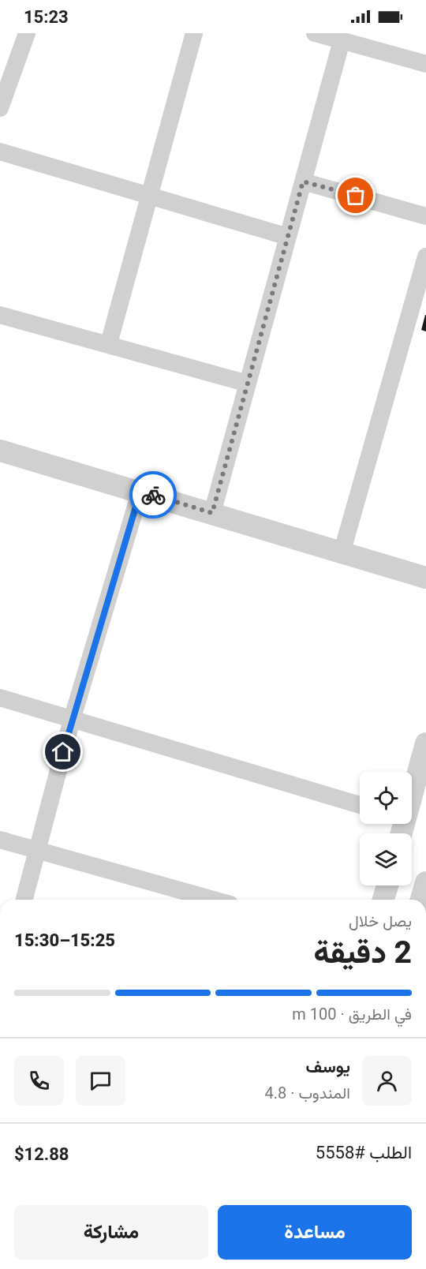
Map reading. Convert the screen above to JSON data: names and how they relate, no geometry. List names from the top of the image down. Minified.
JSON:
{"page":{"status":"15:23","heading":["2 دقيقة","يصل خلال","15:25–15:30"],"panel":["يوسف","المندوب · 4.8","الطلب #5558","$12.88"],"bar":"في الطريق · 100 m","buttons":["مساعدة","مشاركة"]}}
